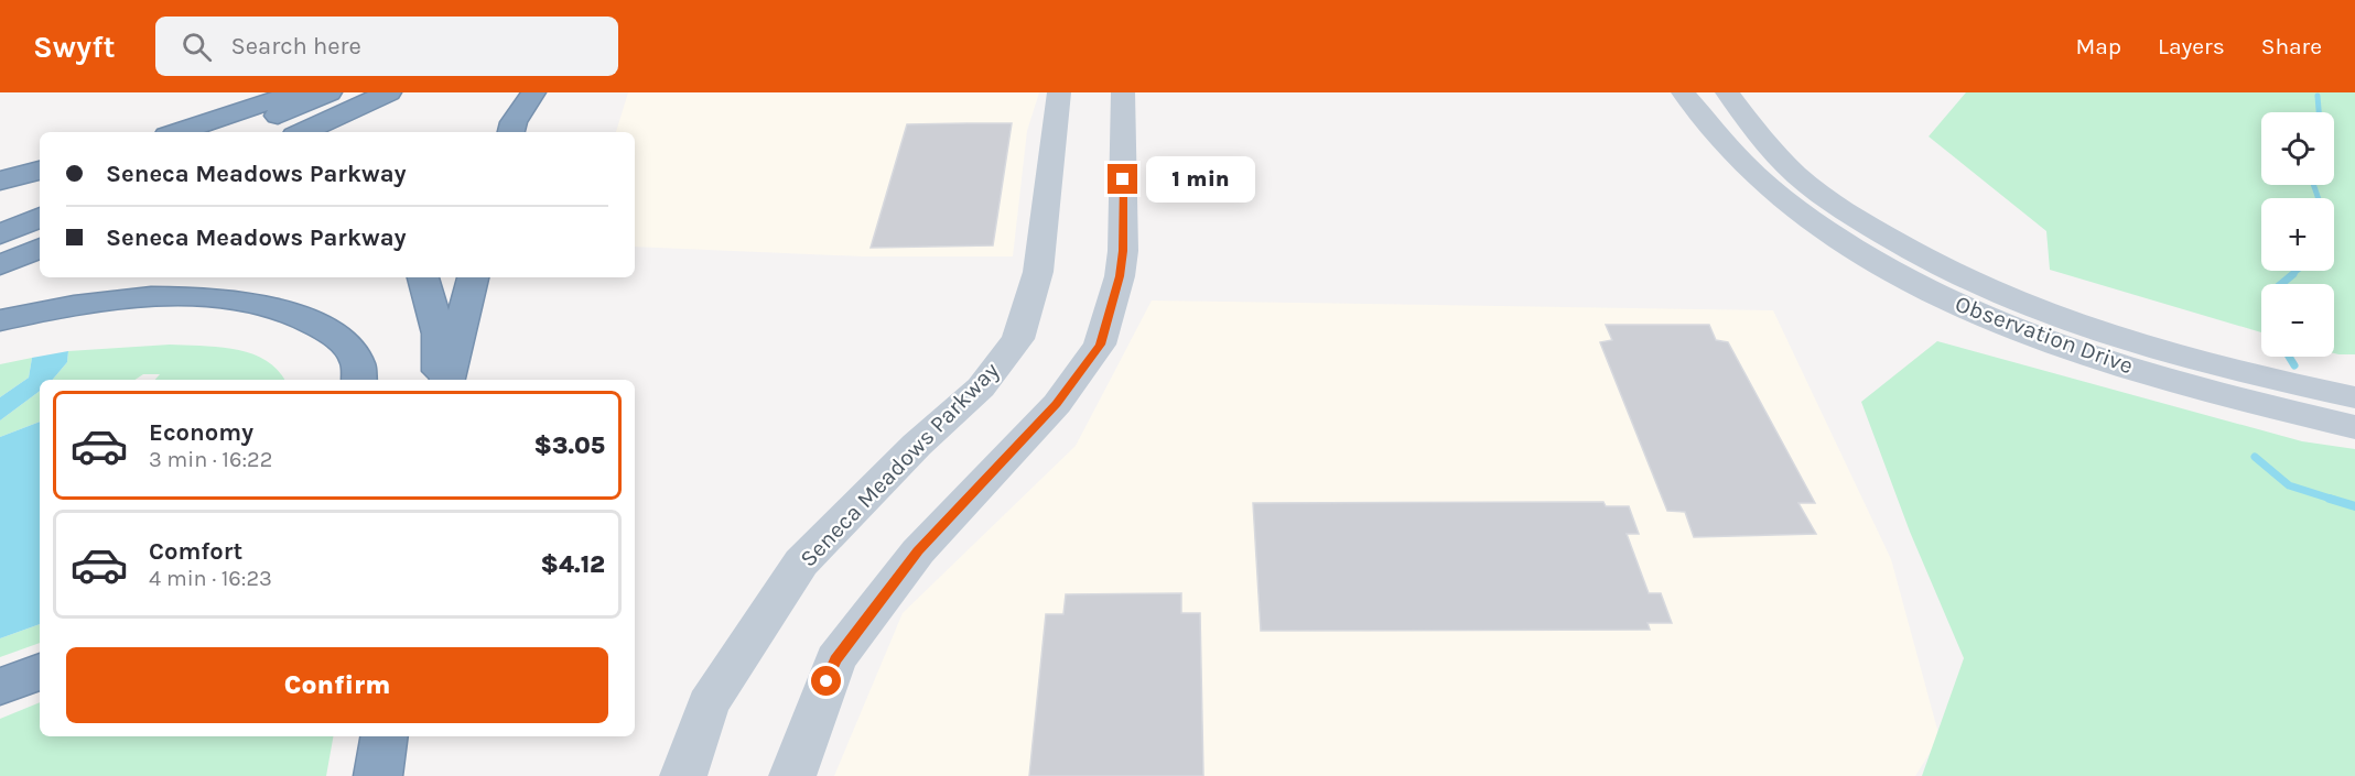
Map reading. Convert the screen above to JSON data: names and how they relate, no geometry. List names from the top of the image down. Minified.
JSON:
{"streets":{"street":["Observation Drive","Seneca Meadows Parkway"]},"page":{"header":"Swyft","search":"Search here","nav":["Map","Layers","Share"],"map_buttons":["+","−"],"banner":["Seneca Meadows Parkway","Seneca Meadows Parkway"],"bubble":"1 min","list":[{"name":"Economy","note":"3 min · 16:22","value":"$3.05"},{"name":"Comfort","note":"4 min · 16:23","value":"$4.12"}],"buttons":"Confirm"}}
